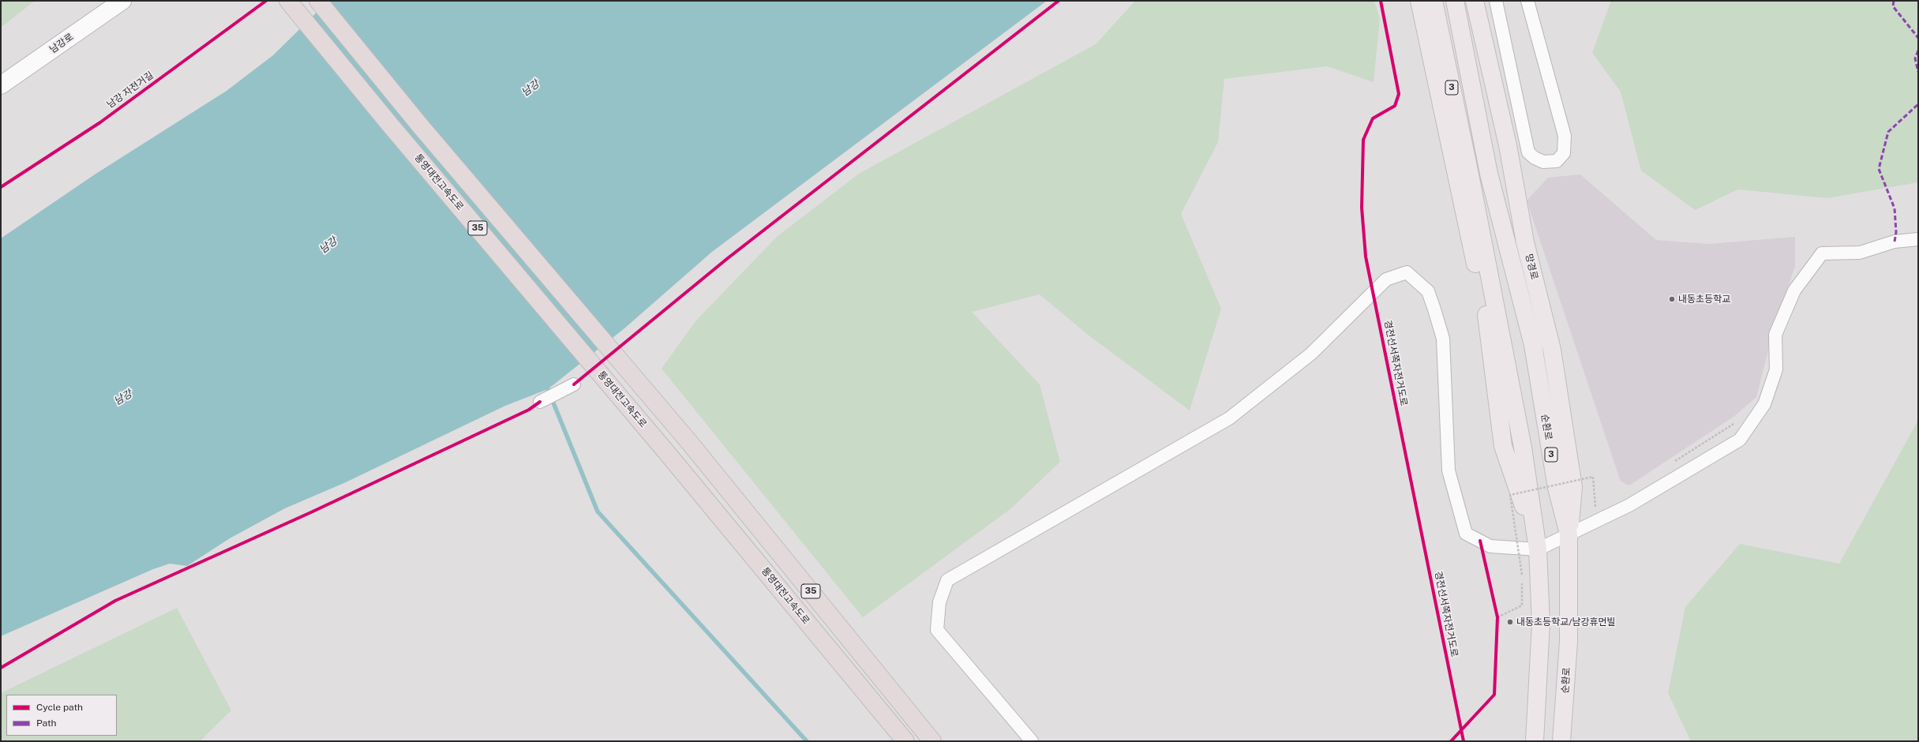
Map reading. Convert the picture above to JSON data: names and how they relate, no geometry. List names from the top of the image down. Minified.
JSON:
{"streets":{"highway":["통영대전고속도로","35"],"main road":["3","망경로","순환로"],"street":["남강로"],"cycle path":["남강 자전거길","경전선서쪽자전거도로"]},"crossings":[["망경로","순환로"]],"water":["남강"],"places":["내동초등학교","내동초등학교/남강휴먼빌"],"legend":["Cycle path","Path"]}
